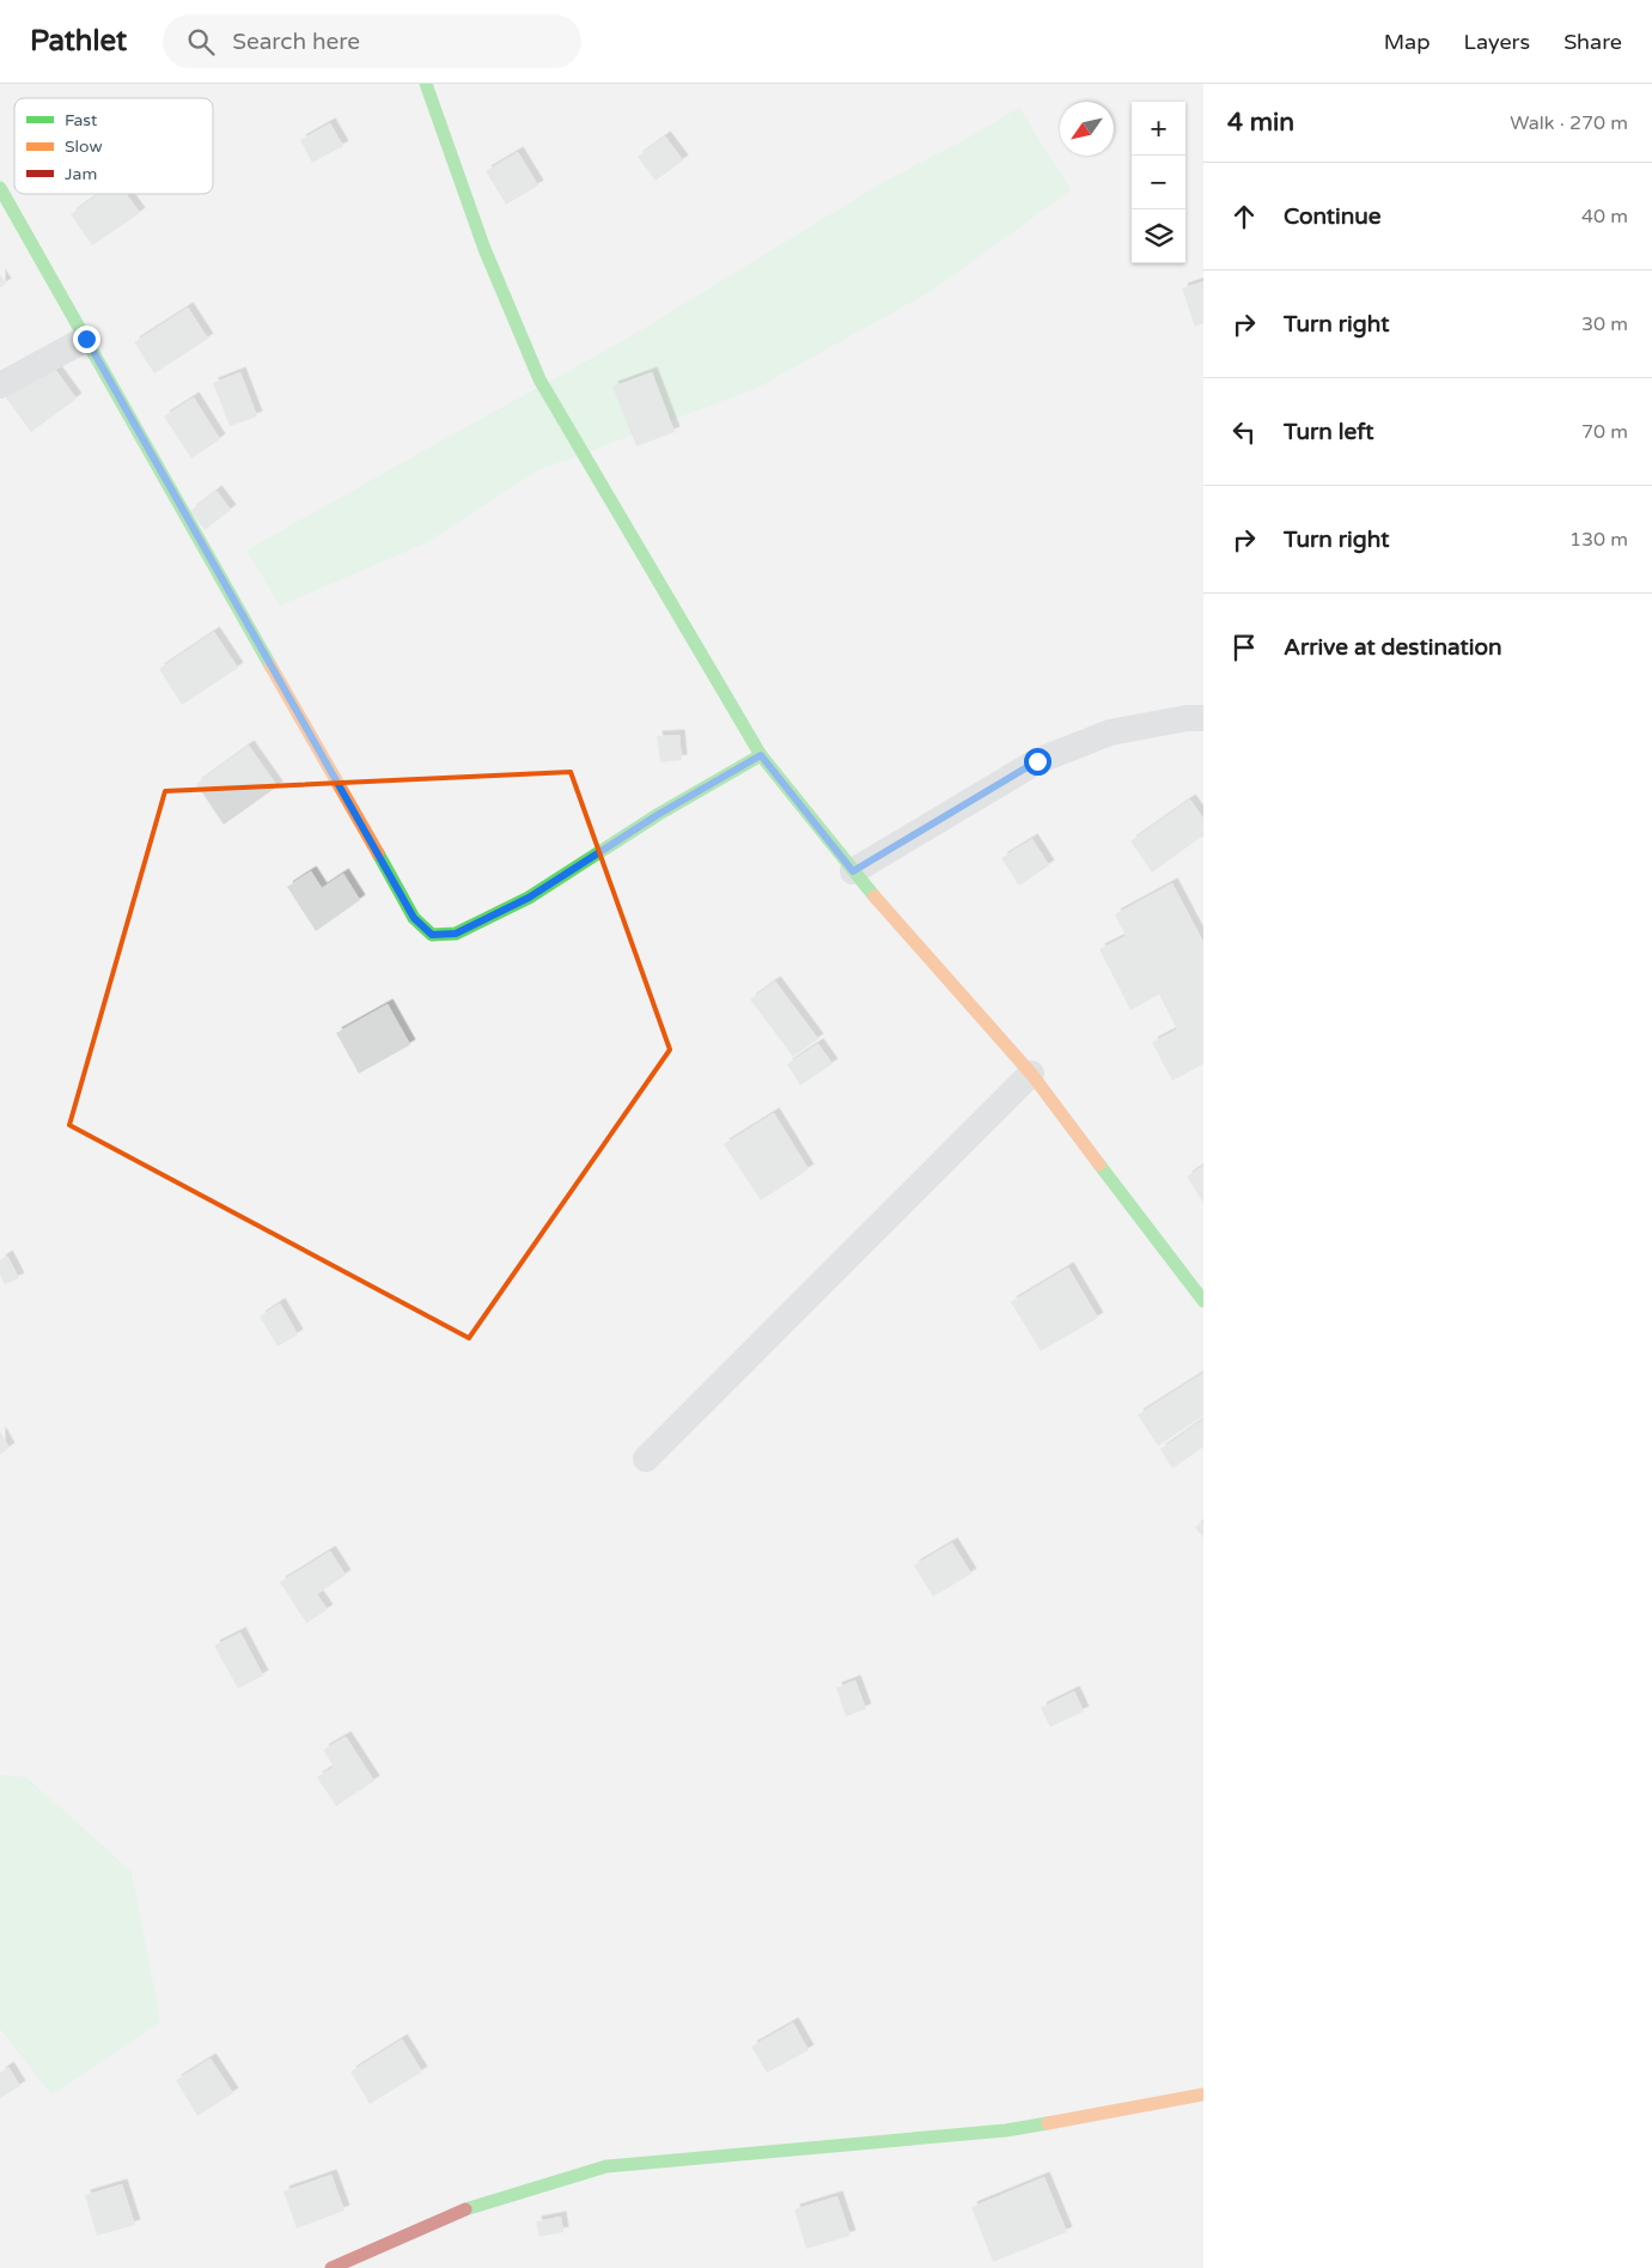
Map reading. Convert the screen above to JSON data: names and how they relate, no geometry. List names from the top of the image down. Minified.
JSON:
{"legend":["Fast","Slow","Jam"],"north":"bottom left","page":{"header":"Pathlet","search":"Search here","nav":["Map","Layers","Share"],"heading":["4 min","Walk · 270 m"],"map_buttons":["+","−"],"list":[["Continue","40 m"],["Turn right","30 m"],["Turn left","70 m"],["Turn right","130 m"],"Arrive at destination"]}}
